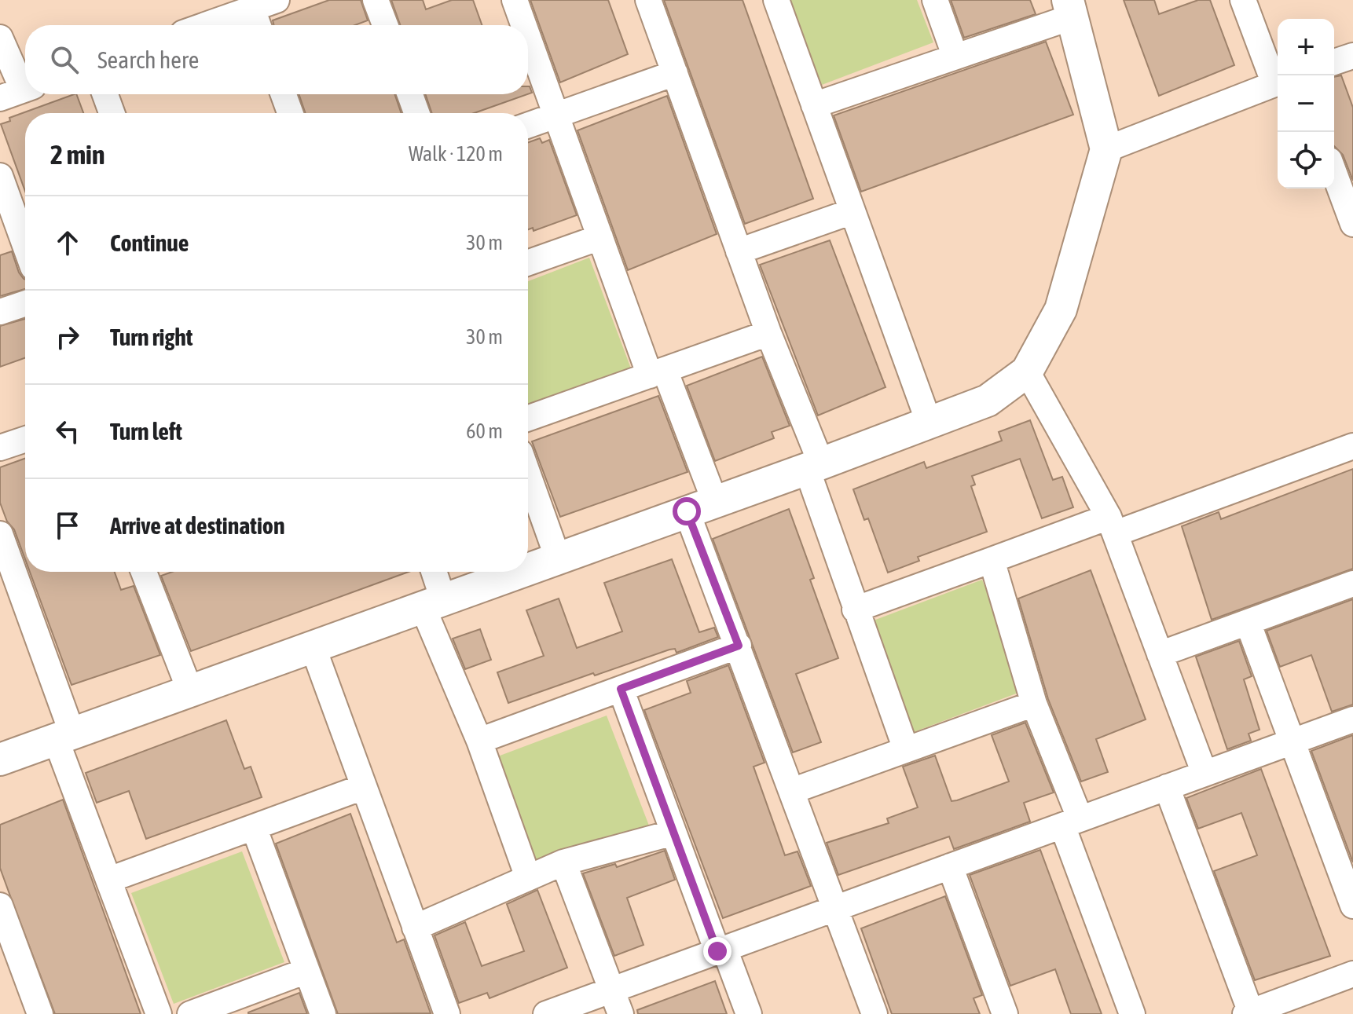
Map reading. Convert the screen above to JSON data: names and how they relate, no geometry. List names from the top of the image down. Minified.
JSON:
{"page":{"map_buttons":["+","−"],"search":"Search here","heading":["2 min","Walk · 120 m"],"list":[["Continue","30 m"],["Turn right","30 m"],["Turn left","60 m"],"Arrive at destination"]}}
